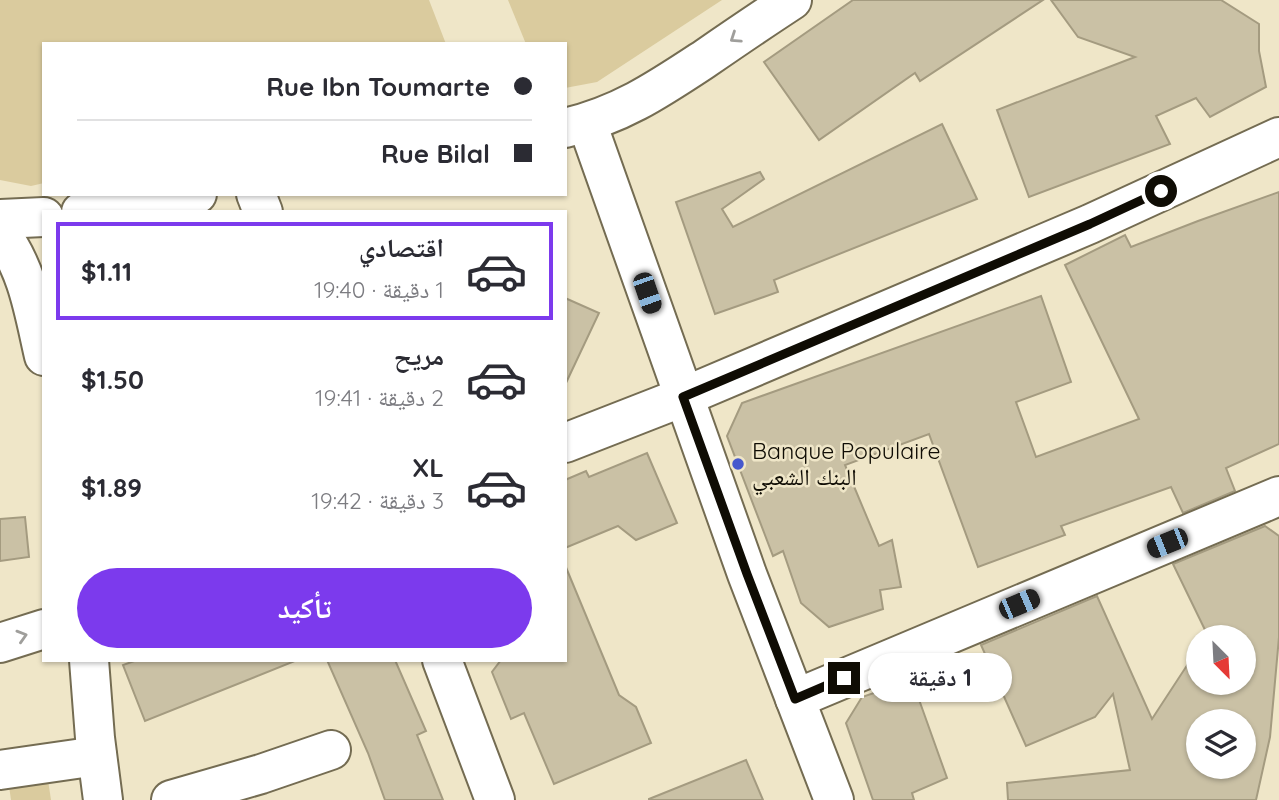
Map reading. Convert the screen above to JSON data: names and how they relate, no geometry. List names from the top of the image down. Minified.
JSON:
{"places":["Banque Populaire البنك الشعبي"],"north":"bottom right","page":{"banner":["Rue Ibn Toumarte","Rue Bilal"],"list":[{"name":"اقتصادي","note":"1 دقيقة · 19:40","value":"$1.11"},{"name":"مريح","note":"2 دقيقة · 19:41","value":"$1.50"},{"name":"XL","note":"3 دقيقة · 19:42","value":"$1.89"}],"buttons":"تأكيد","bubble":"1 دقيقة"}}
